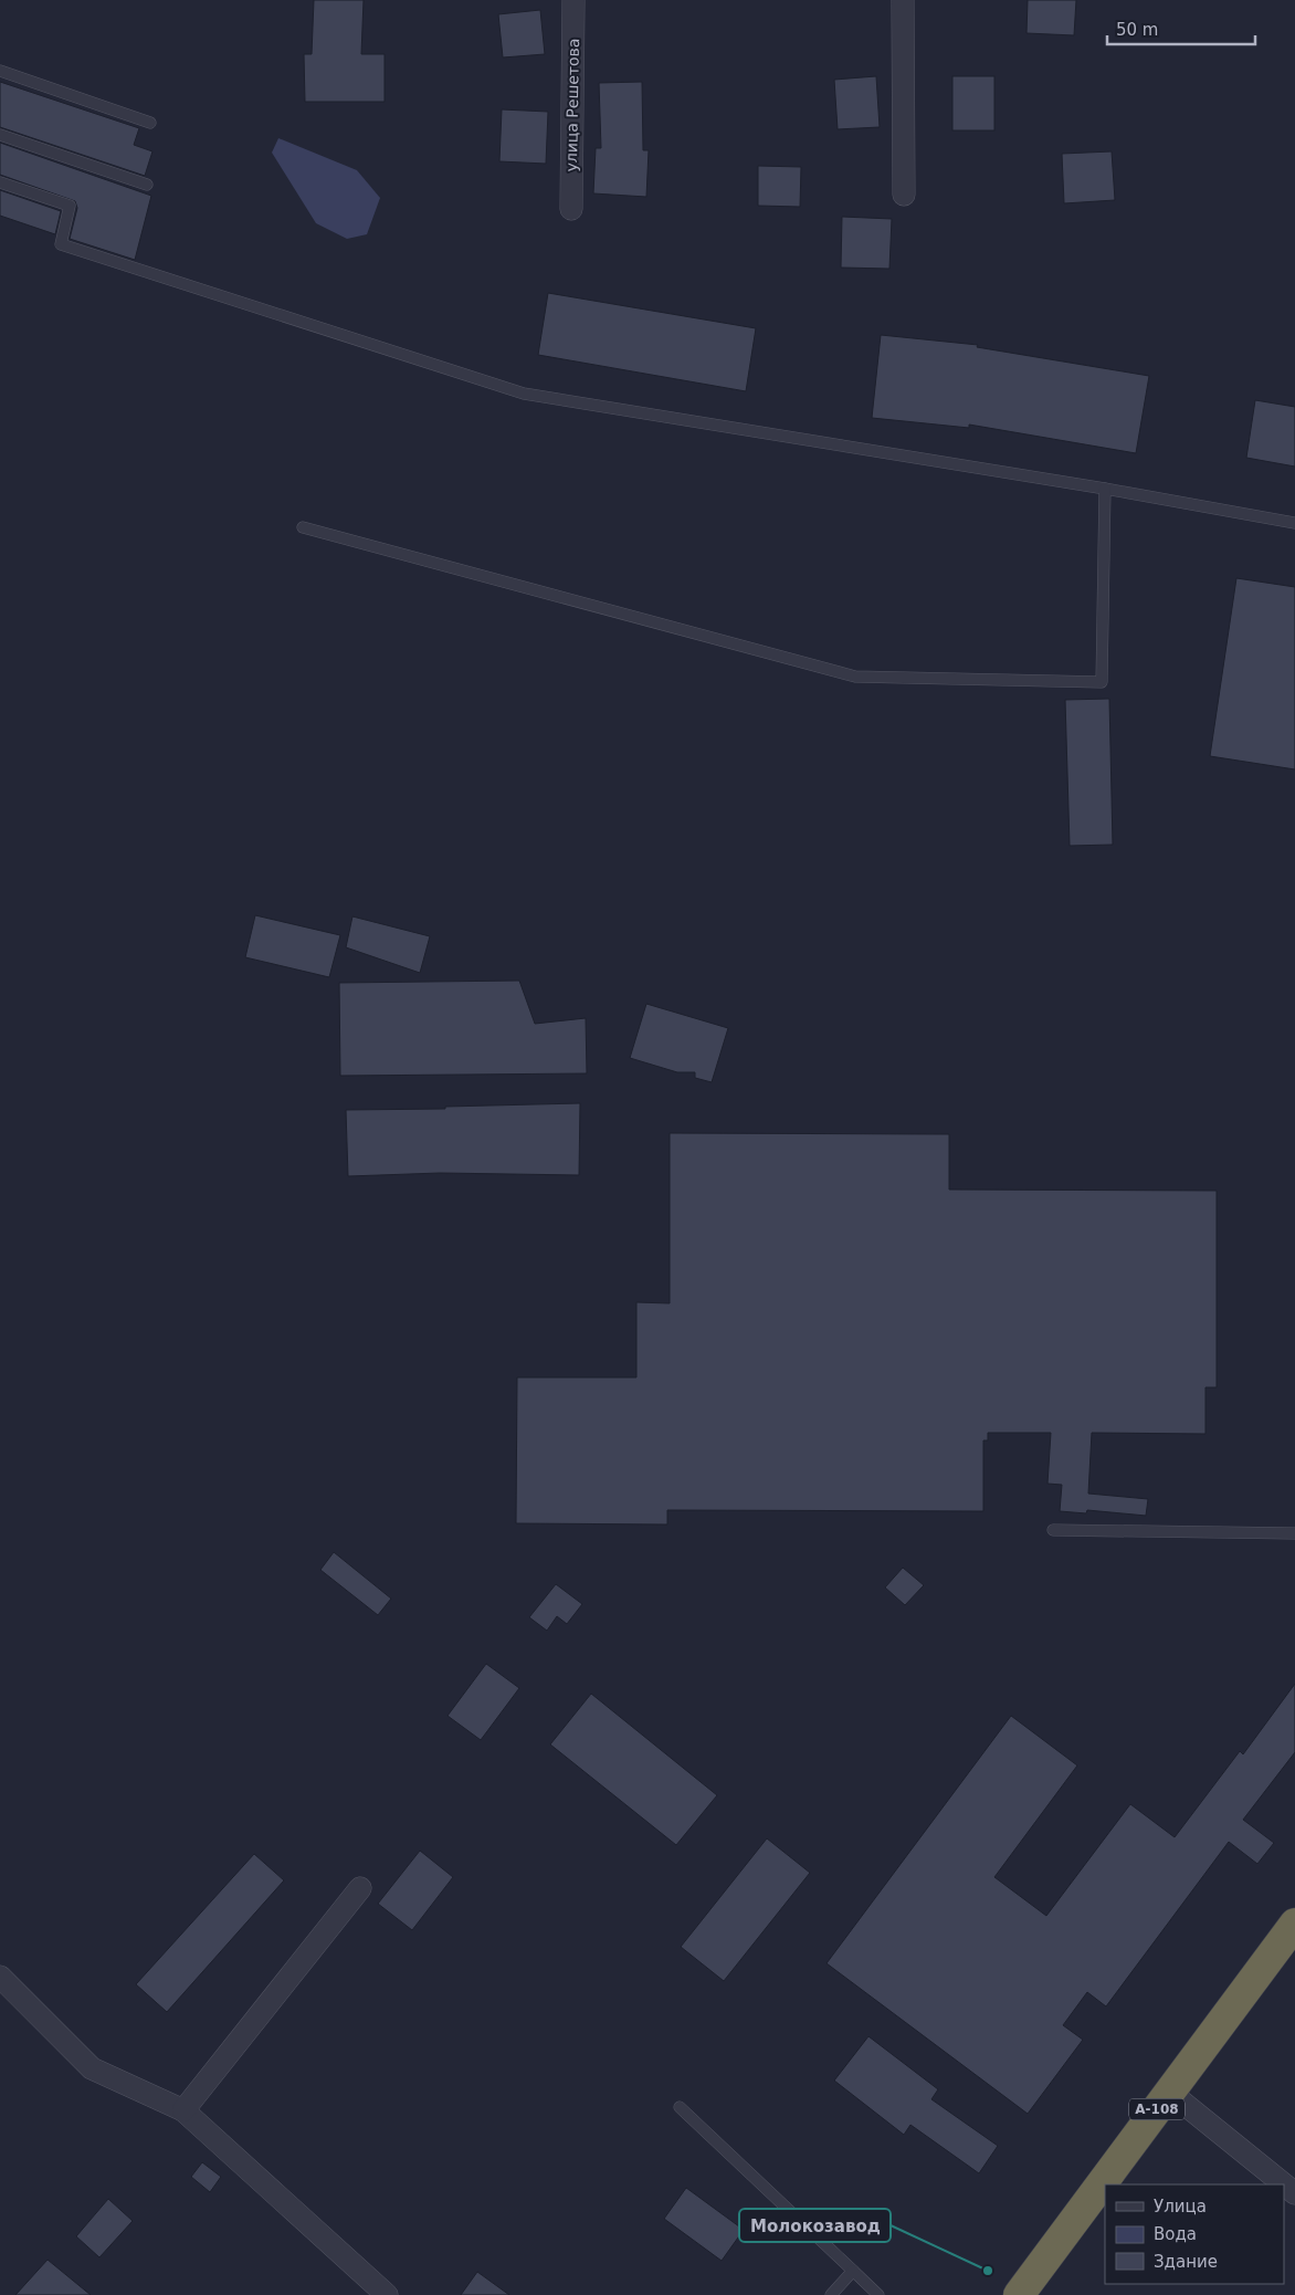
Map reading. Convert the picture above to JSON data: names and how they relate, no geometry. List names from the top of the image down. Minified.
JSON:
{"streets":{"highway":["А-108"],"street":["улица Решетова"]},"places":["Молокозавод"],"legend":["Улица","Вода","Здание"],"scale_bar":"50 m"}
